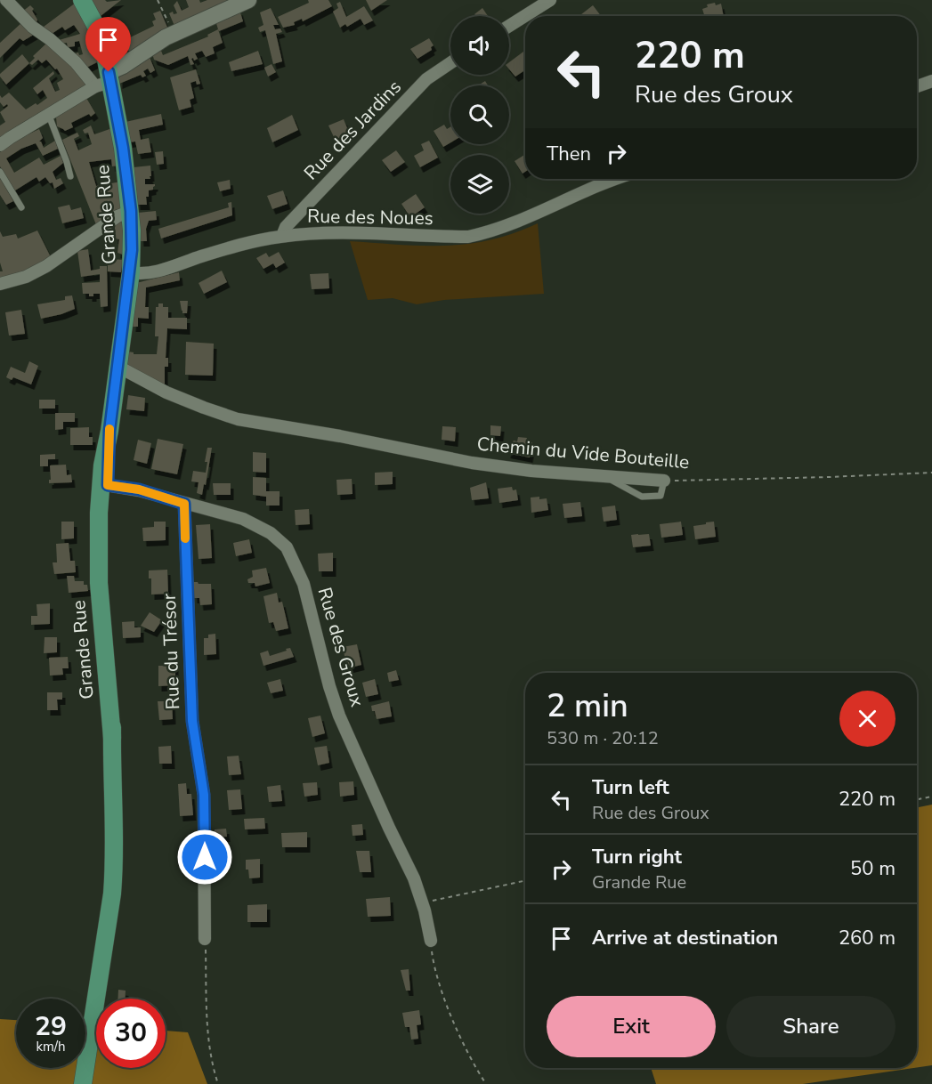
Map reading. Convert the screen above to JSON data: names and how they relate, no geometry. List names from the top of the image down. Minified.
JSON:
{"streets":{"main road":["Grande Rue"],"street":["Rue des Jardins","Rue des Noues","Chemin du Vide Bouteille","Rue des Groux","Rue du Trésor"]},"crossings":[["Rue des Jardins","Rue des Noues"],["Grande Rue","Rue des Noues"],["Grande Rue","Chemin du Vide Bouteille"],["Grande Rue","Rue des Groux"],["Rue des Groux","Rue du Trésor"]],"page":{"turn":["220 m","Rue des Groux"],"then":"Then","heading":["2 min","530 m · 20:12"],"list":[{"name":"Turn left","note":"Rue des Groux","value":"220 m"},{"name":"Turn right","note":"Grande Rue","value":"50 m"},{"name":"Arrive at destination","value":"260 m"}],"buttons":["Exit","Share"],"speed":"29 km/h","limit":"30"}}
